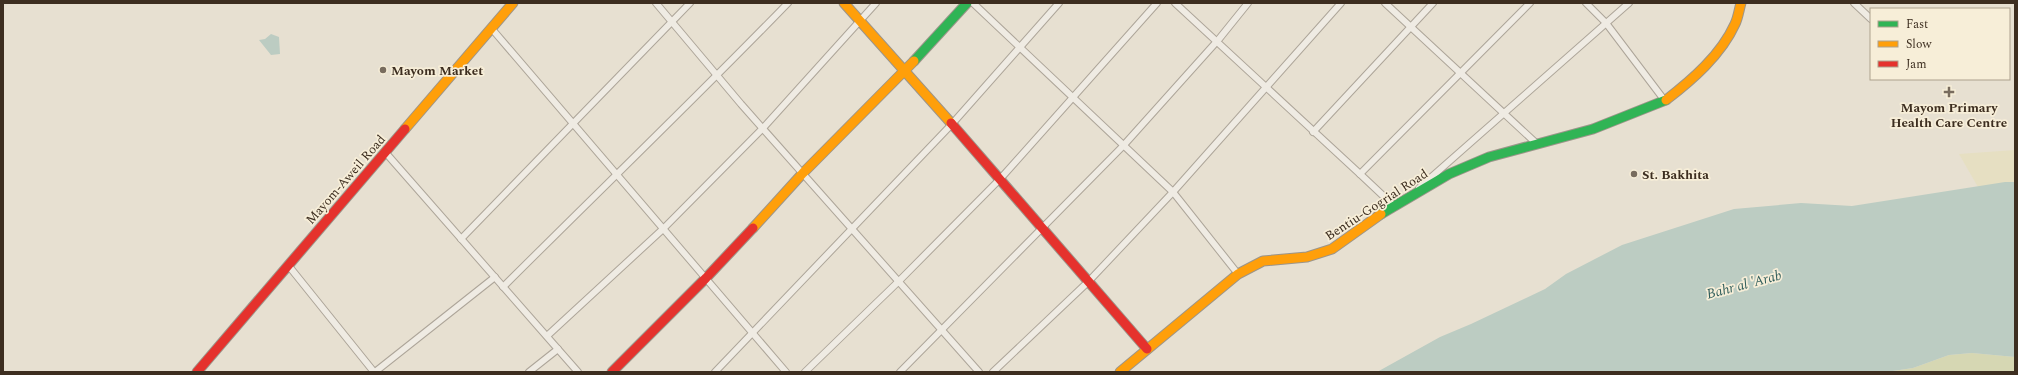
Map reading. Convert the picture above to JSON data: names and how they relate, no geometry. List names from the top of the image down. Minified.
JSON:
{"streets":{"main road":["Mayom-Aweil Road","Bentiu-Gogrial Road"]},"water":["Bahr al 'Arab"],"places":{"other":["Mayom Market","St. Bakhita"],"health":["Mayom Primary Health Care Centre"]},"legend":["Fast","Slow","Jam"]}
